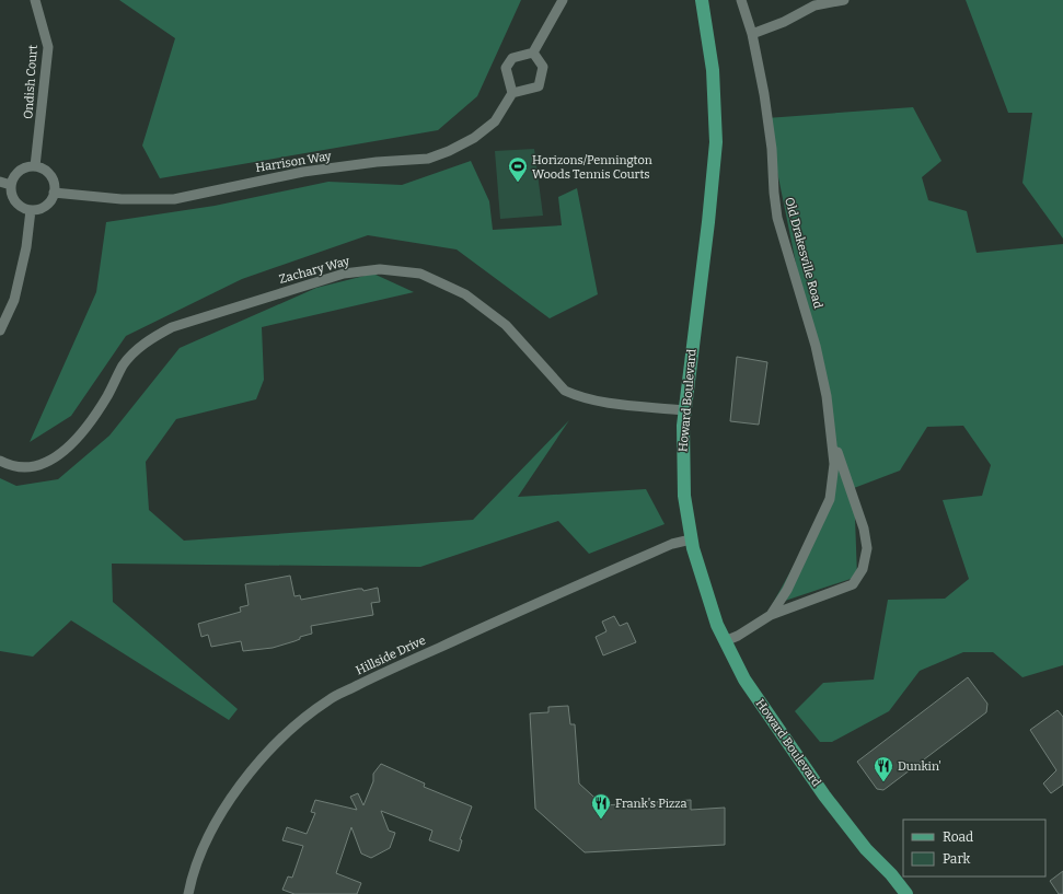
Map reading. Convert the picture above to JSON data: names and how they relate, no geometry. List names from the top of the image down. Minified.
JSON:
{"streets":{"main road":["Howard Boulevard"],"street":["Ondish Court","Harrison Way","Old Drakesville Road","Zachary Way","Hillside Drive"]},"crossings":[["Ondish Court","Harrison Way"],["Old Drakesville Road","Howard Boulevard"],["Zachary Way","Howard Boulevard"],["Howard Boulevard","Hillside Drive"]],"places":{"sports":["Horizons/Pennington Woods Tennis Courts"],"restaurant":["Dunkin'","Frank's Pizza"]},"legend":["Road","Park"]}
